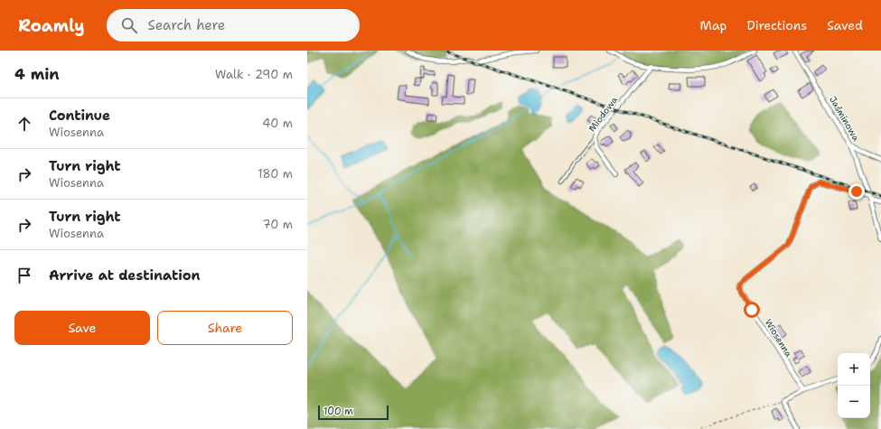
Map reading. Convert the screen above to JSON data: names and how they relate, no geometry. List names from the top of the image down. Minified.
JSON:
{"streets":{"street":["Miodowa","Jaśminowa","Wiosenna"]},"crossings":[["Jaśminowa","Wiosenna"]],"scale_bar":"100 m","page":{"header":"Roamly","search":"Search here","nav":["Map","Directions","Saved"],"heading":["4 min","Walk · 290 m"],"list":[["Continue","Wiosenna","40 m"],["Turn right","Wiosenna","180 m"],["Turn right","Wiosenna","70 m"],"Arrive at destination"],"buttons":["Save","Share"],"map_buttons":["+","−"],"scale":"100 m"}}
